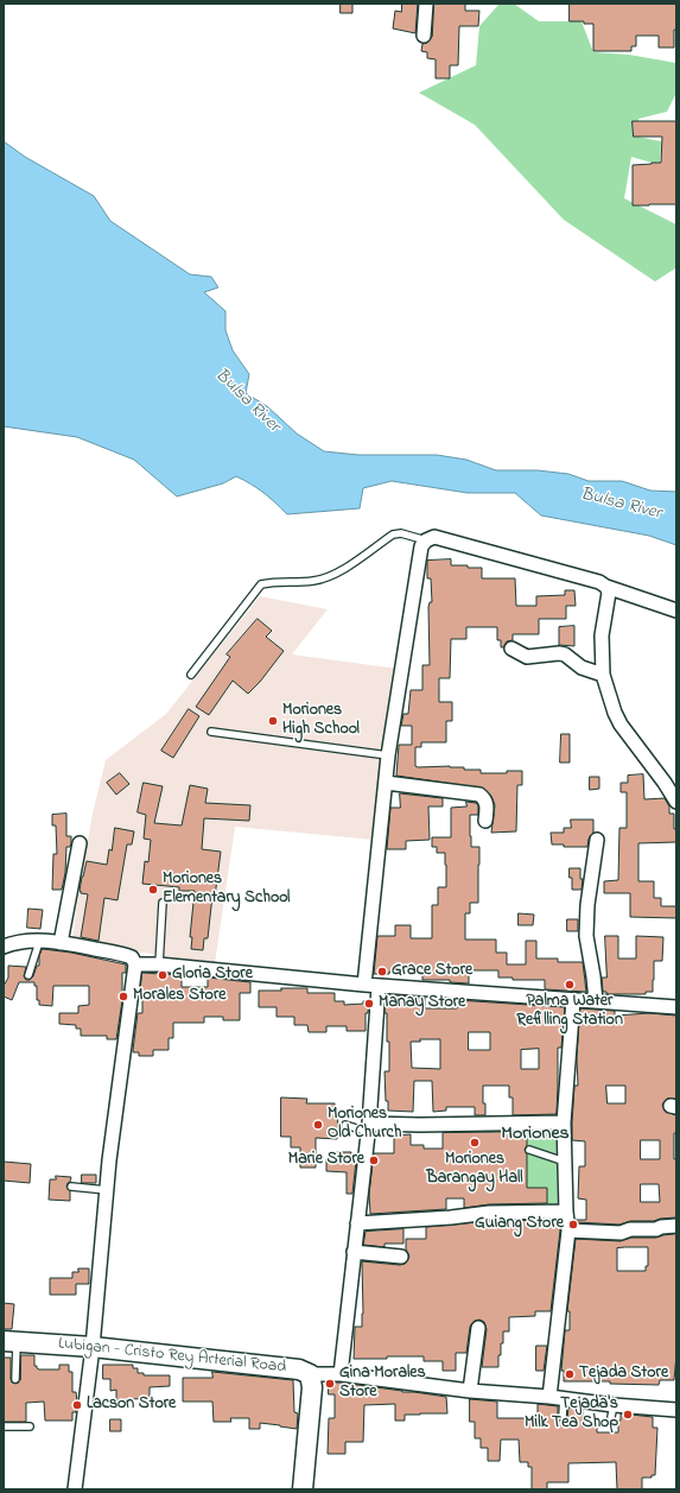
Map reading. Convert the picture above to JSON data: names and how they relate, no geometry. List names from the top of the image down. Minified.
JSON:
{"streets":{"main road":["Lubigan - Cristo Rey Arterial Road"]},"districts":["Moriones"],"water":["Bulsa River"],"places":["Moriones High School","Moriones Elementary School","Grace Store","Gloria Store","Palma Water Refilling Station","Morales Store","Manay Store","Moriones Old Church","Moriones Barangay Hall","Marie Store","Guiang Store","Tejada Store","Gina Morales Store","Lacson Store","Tejada's Milk Tea Shop"]}
